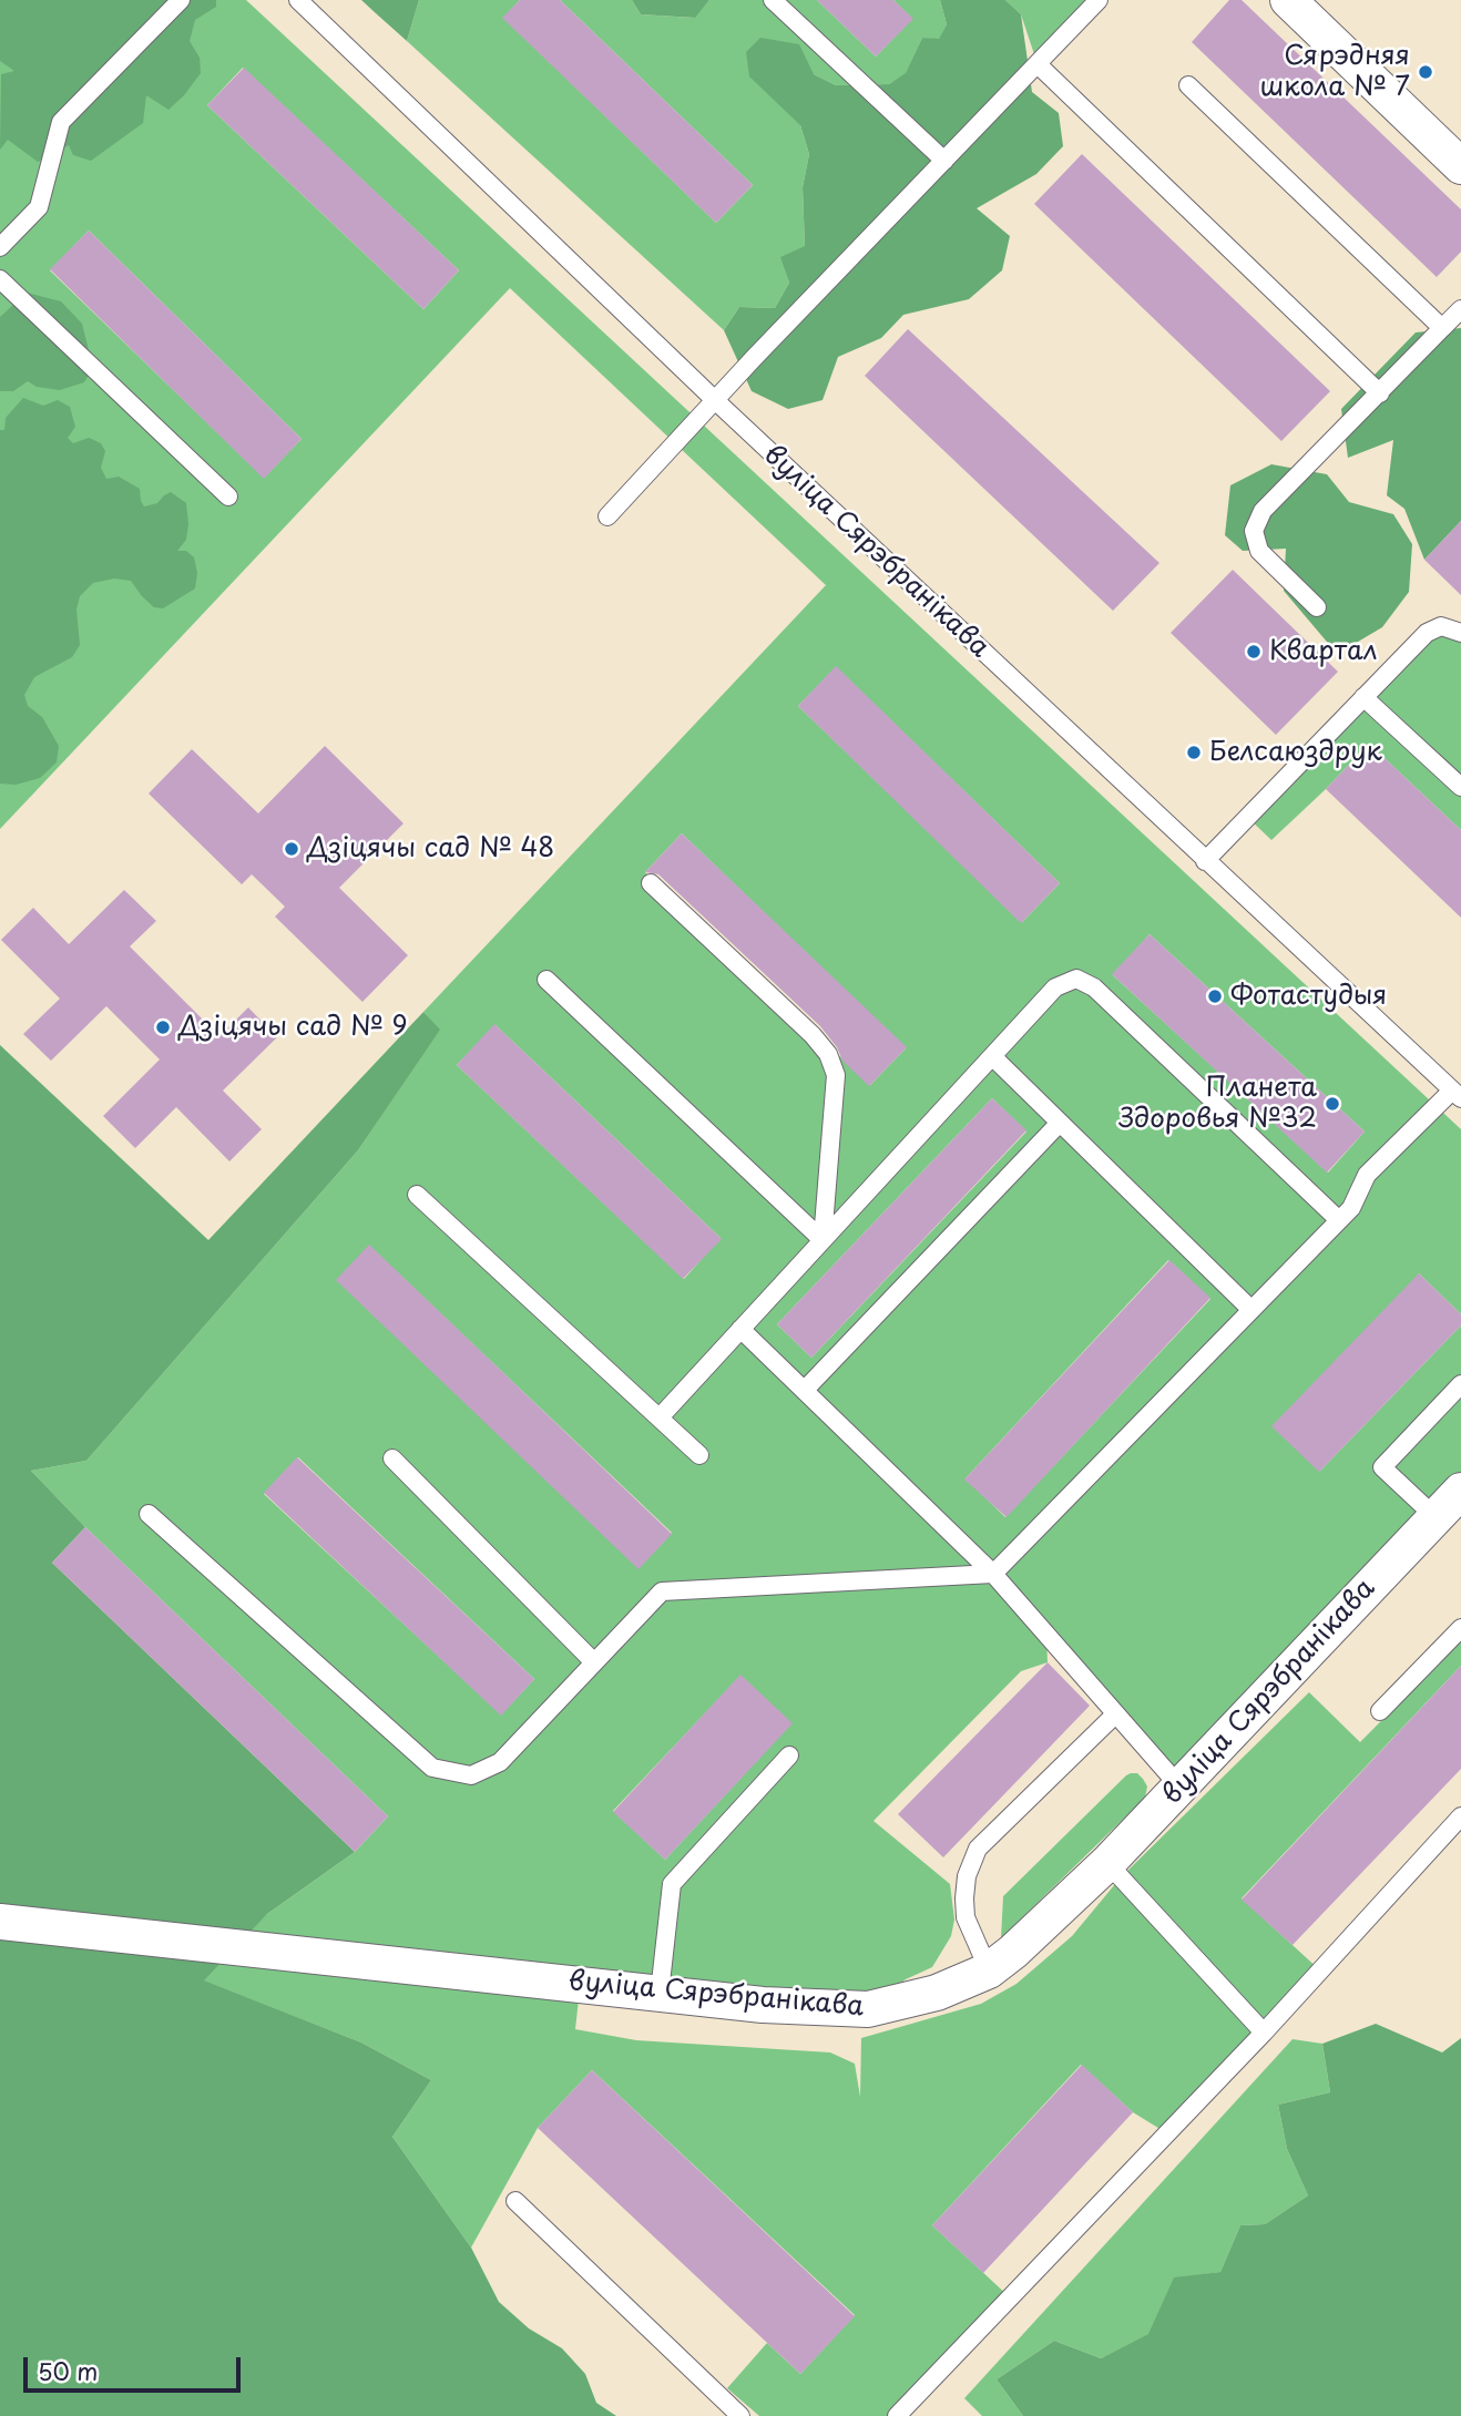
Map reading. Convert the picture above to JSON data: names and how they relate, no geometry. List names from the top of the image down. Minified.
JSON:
{"streets":{"street":["вуліца Сярэбранікава"]},"places":["Сярэдняя школа № 7","Квартал","Белсаюздрук","Дзіцячы сад № 48","Фотастудыя","Дзіцячы сад № 9","Планета Здоровья №32"],"scale_bar":"50 m"}
